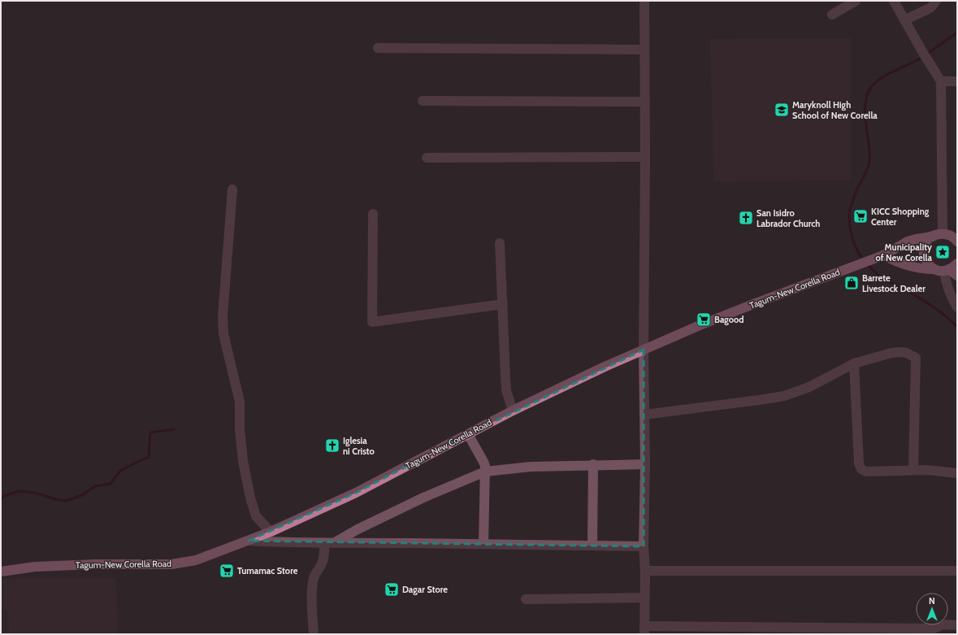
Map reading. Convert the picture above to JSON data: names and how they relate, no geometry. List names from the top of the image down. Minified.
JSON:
{"streets":{"main road":["Tagum-New Corella Road"]},"places":{"school or university":["Maryknoll High School of New Corella"],"supermarket":["KICC Shopping Center","Bagood","Tumamac Store","Dagar Store"],"church":["San Isidro Labrador Church","Iglesia ni Cristo"],"place":["Municipality of New Corella"],"shop":["Barrete Livestock Dealer"]},"north":"top"}
